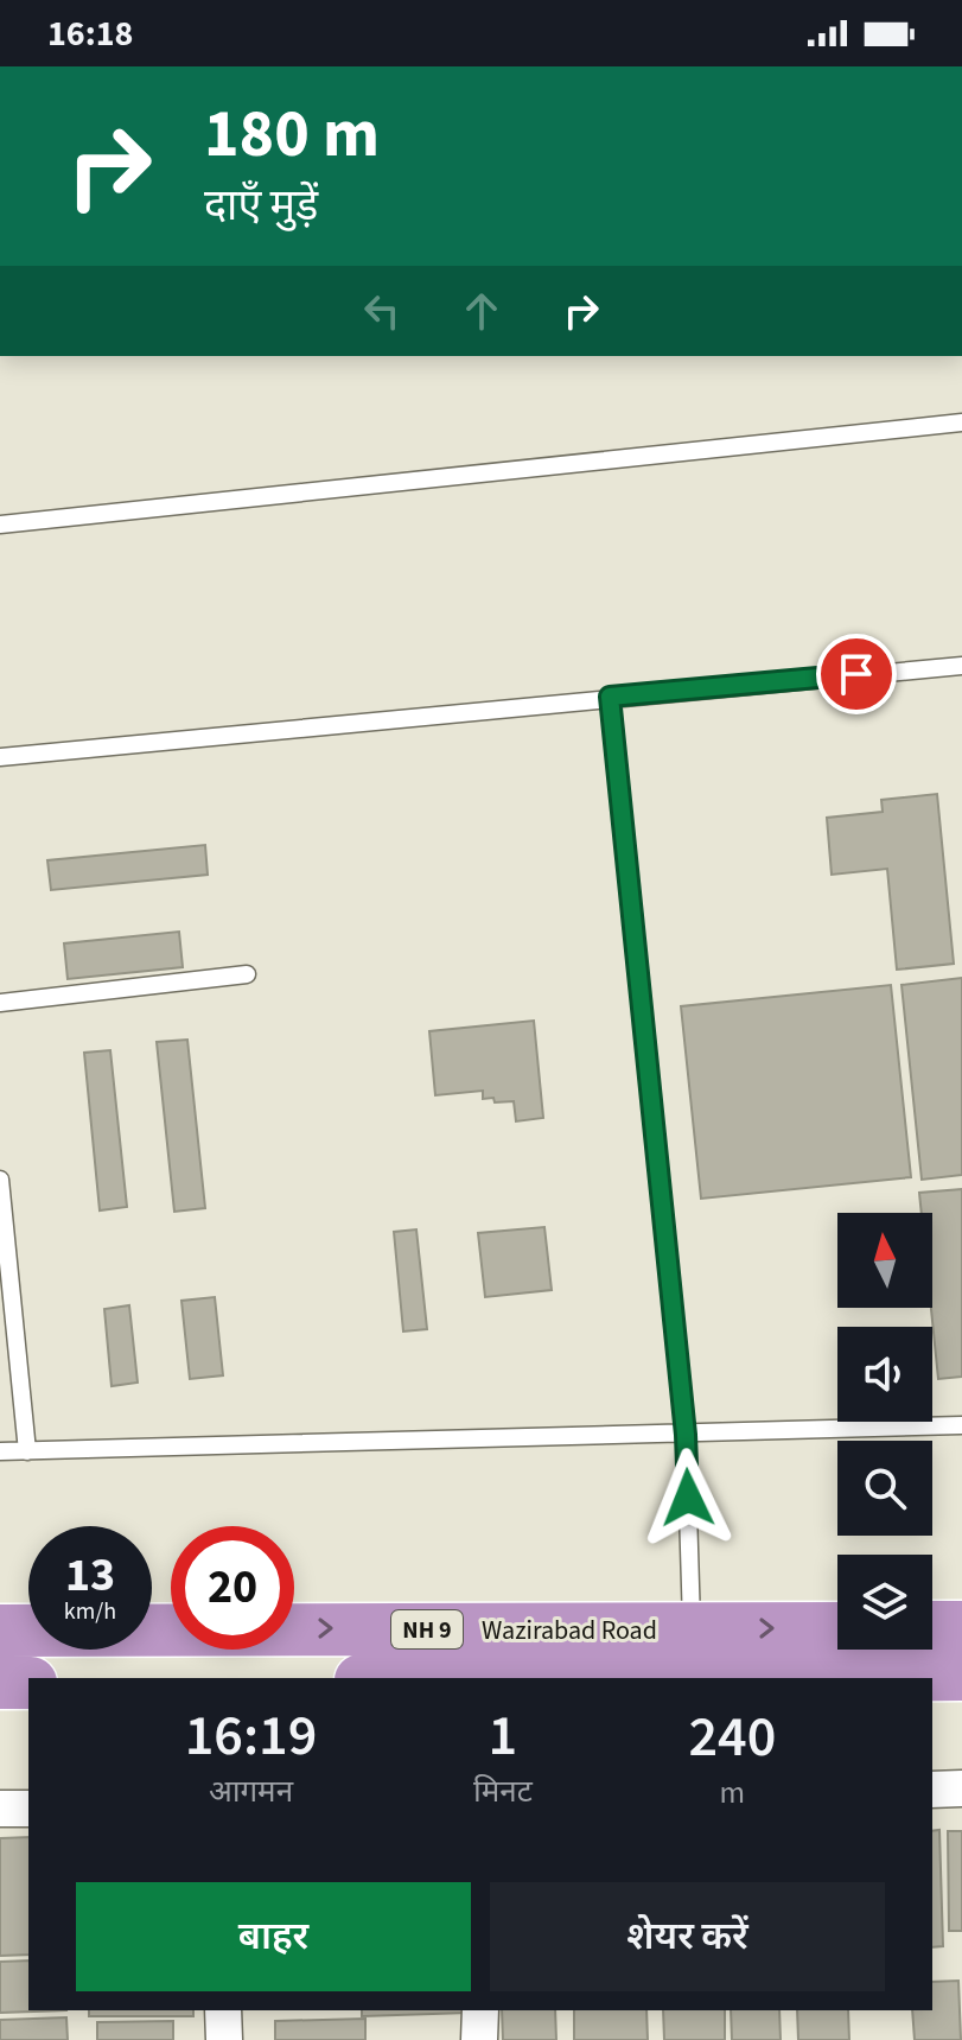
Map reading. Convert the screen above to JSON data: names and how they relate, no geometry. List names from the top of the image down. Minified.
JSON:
{"streets":{"highway":["NH 9","Wazirabad Road"]},"north":"top","page":{"status":"16:18","turn":["180 m","दाएँ मुड़ें"],"speed":"13 km/h","limit":"20","eta":["16:19","आगमन","1","मिनट","240","m"],"buttons":["बाहर","शेयर करें"]}}
